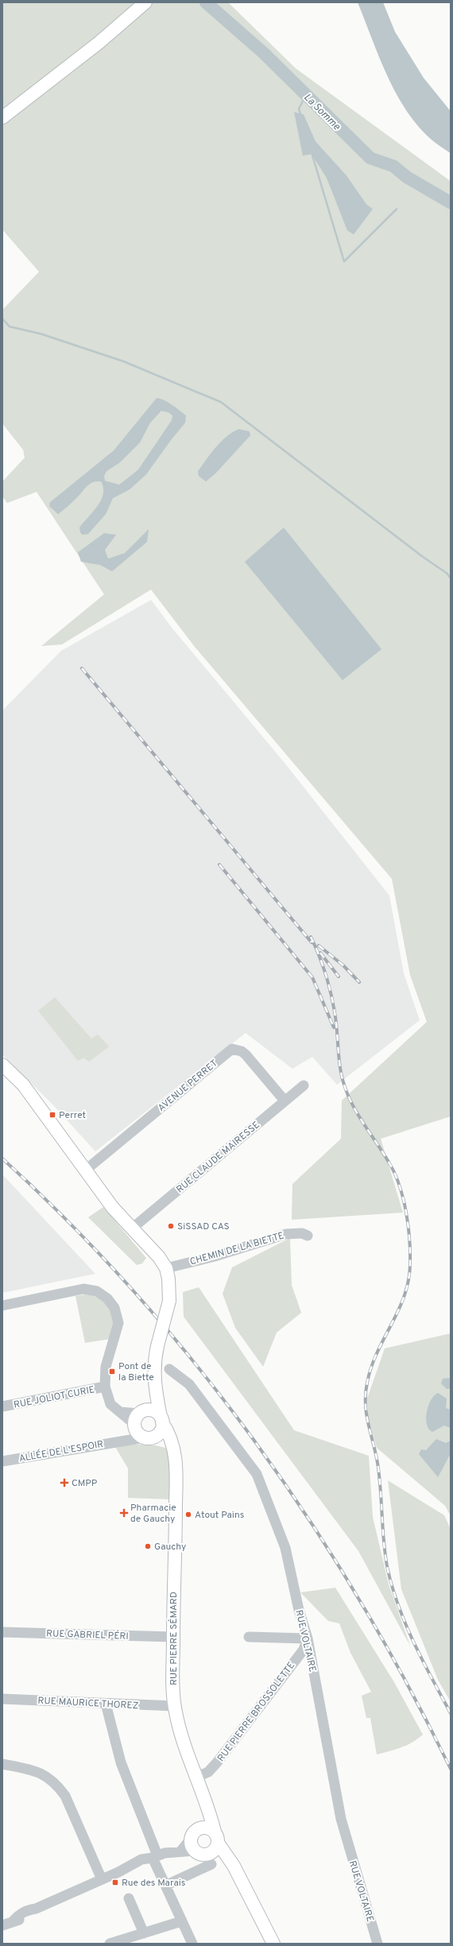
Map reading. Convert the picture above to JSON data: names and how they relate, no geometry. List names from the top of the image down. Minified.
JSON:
{"streets":{"main road":["RUE PIERRE SÉMARD"],"street":["AVENUE PERRET","RUE CLAUDE MAIRESSE","CHEMIN DE LA BIETTE","RUE JOLIOT CURIE","ALLÉE DE L'ESPOIR","RUE GABRIEL PÉRI","RUE VOLTAIRE","RUE MAURICE THOREZ","RUE PIERRE BROSSOLETTE"]},"crossings":[["AVENUE PERRET","RUE CLAUDE MAIRESSE"],["CHEMIN DE LA BIETTE","RUE PIERRE SÉMARD"],["ALLÉE DE L'ESPOIR","RUE PIERRE SÉMARD"],["RUE GABRIEL PÉRI","RUE PIERRE SÉMARD"],["RUE PIERRE SÉMARD","RUE MAURICE THOREZ"],["RUE PIERRE SÉMARD","RUE PIERRE BROSSOLETTE"],["RUE VOLTAIRE","RUE PIERRE BROSSOLETTE"]],"water":["La Somme"],"places":{"transit":["Perret","Pont de la Biette","Rue des Marais"],"other":["SiSSAD CAS","Atout Pains","Gauchy"],"health":["CMPP","Pharmacie de Gauchy"]}}
